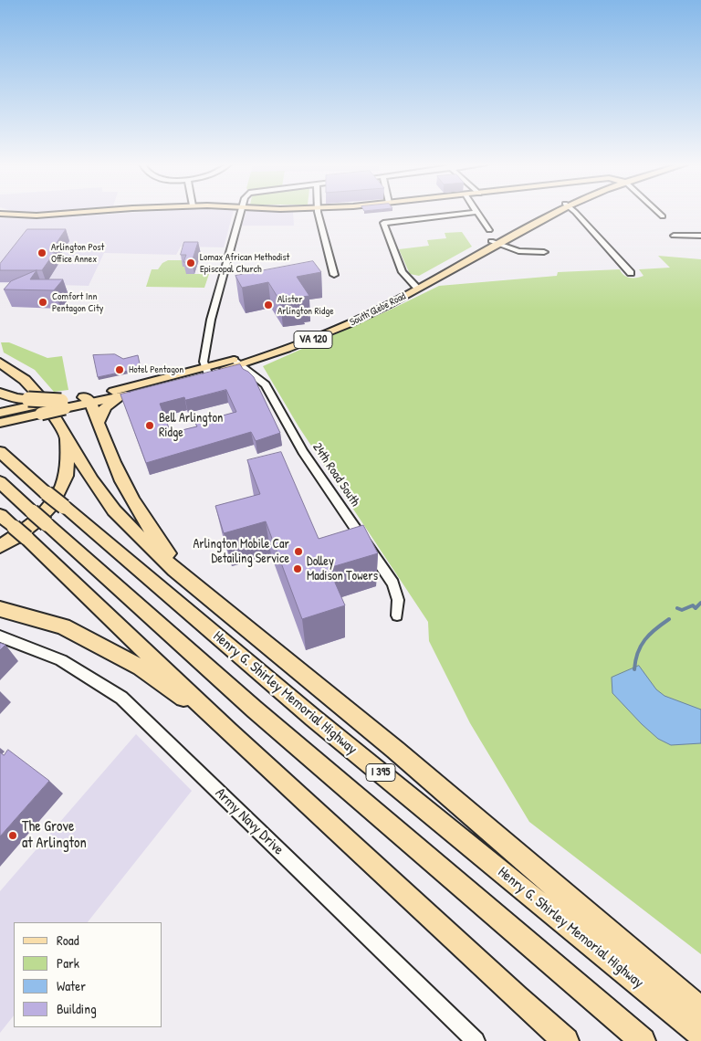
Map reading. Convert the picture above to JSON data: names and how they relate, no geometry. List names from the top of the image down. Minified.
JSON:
{"streets":{"highway":["Henry G. Shirley Memorial Highway","I 395"],"main road":["South Glebe Road","VA 120"],"street":["24th Road South","Army Navy Drive"]},"crossings":[["South Glebe Road","24th Road South"]],"places":["Arlington Post Office Annex","Lomax African Methodist Episcopal Church","Comfort Inn Pentagon City","Alister Arlington Ridge","Hotel Pentagon","Bell Arlington Ridge","Arlington Mobile Car Detailing Service","Dolley Madison Towers","The Grove at Arlington"],"legend":["Road","Park","Water","Building"]}
